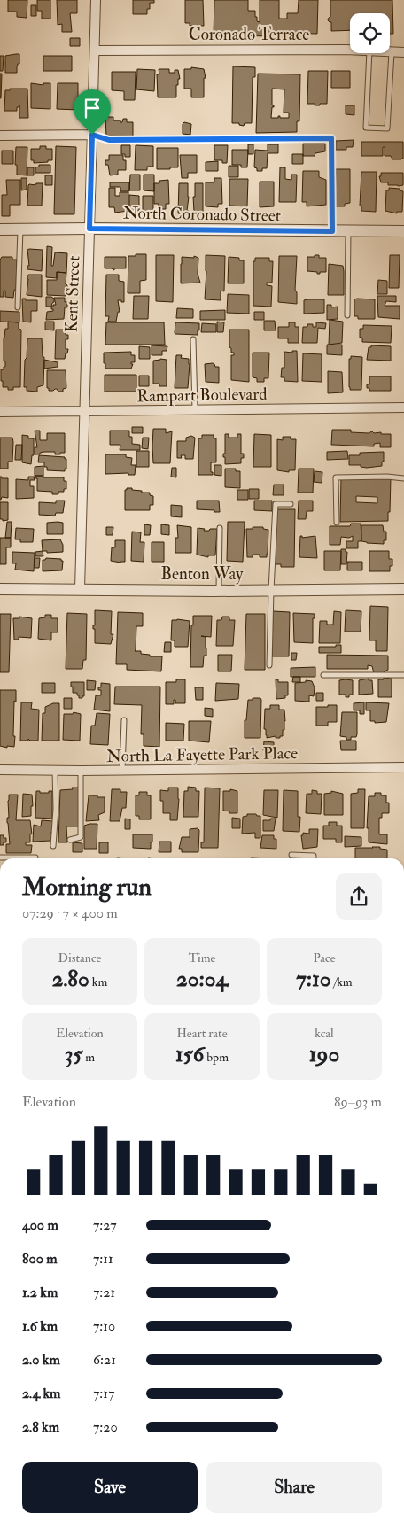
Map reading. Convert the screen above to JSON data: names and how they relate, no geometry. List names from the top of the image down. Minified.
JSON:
{"streets":{"street":["Coronado Terrace","North Coronado Street","Kent Street","Rampart Boulevard","Benton Way","North La Fayette Park Place"]},"crossings":[["Coronado Terrace","Kent Street"],["North Coronado Street","Kent Street"],["Kent Street","Rampart Boulevard"],["Kent Street","Benton Way"]],"page":{"heading":["Morning run","07:29 · 7 × 400 m"],"stats":[["Distance","2.80 km"],["Time","20:04"],["Pace","7:10 /km"],["Elevation","35 m"],["Heart rate","156 bpm"],["kcal","190"]],"chart":["Elevation","89–93 m"],"list":[{"name":"400 m","note":"7:27"},{"name":"800 m","note":"7:11"},{"name":"1.2 km","note":"7:21"},{"name":"1.6 km","note":"7:10"},{"name":"2.0 km","note":"6:21"},{"name":"2.4 km","note":"7:17"},{"name":"2.8 km","note":"7:20"}],"buttons":["Save","Share"]}}
